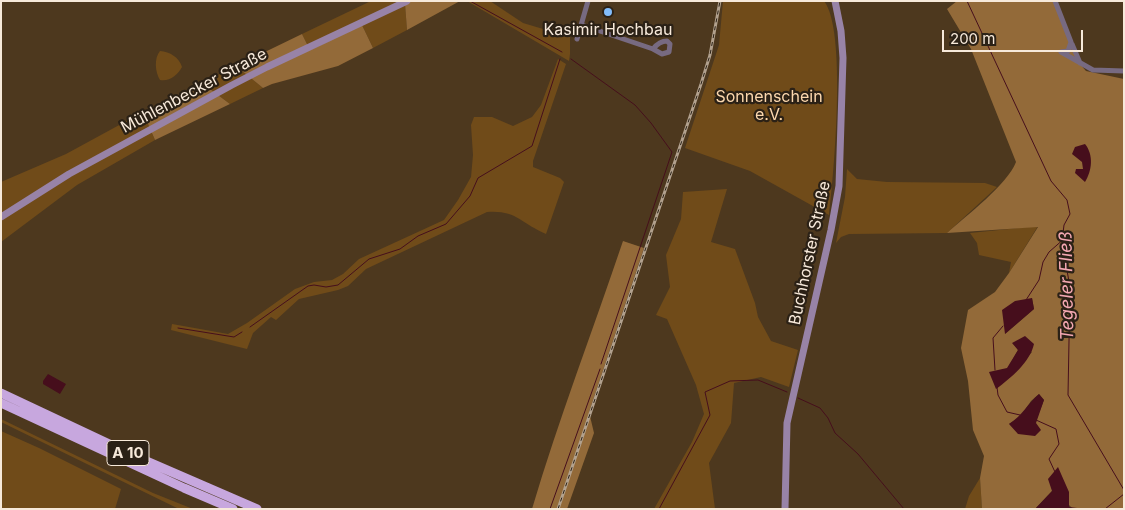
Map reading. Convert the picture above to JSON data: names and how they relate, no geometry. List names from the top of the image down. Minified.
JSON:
{"streets":{"highway":["A 10"],"main road":["Mühlenbecker Straße","Buchhorster Straße"]},"water":["Tegeler Fließ"],"parks":["Sonnenschein e.V."],"places":["Kasimir Hochbau"],"scale_bar":"200 m"}
